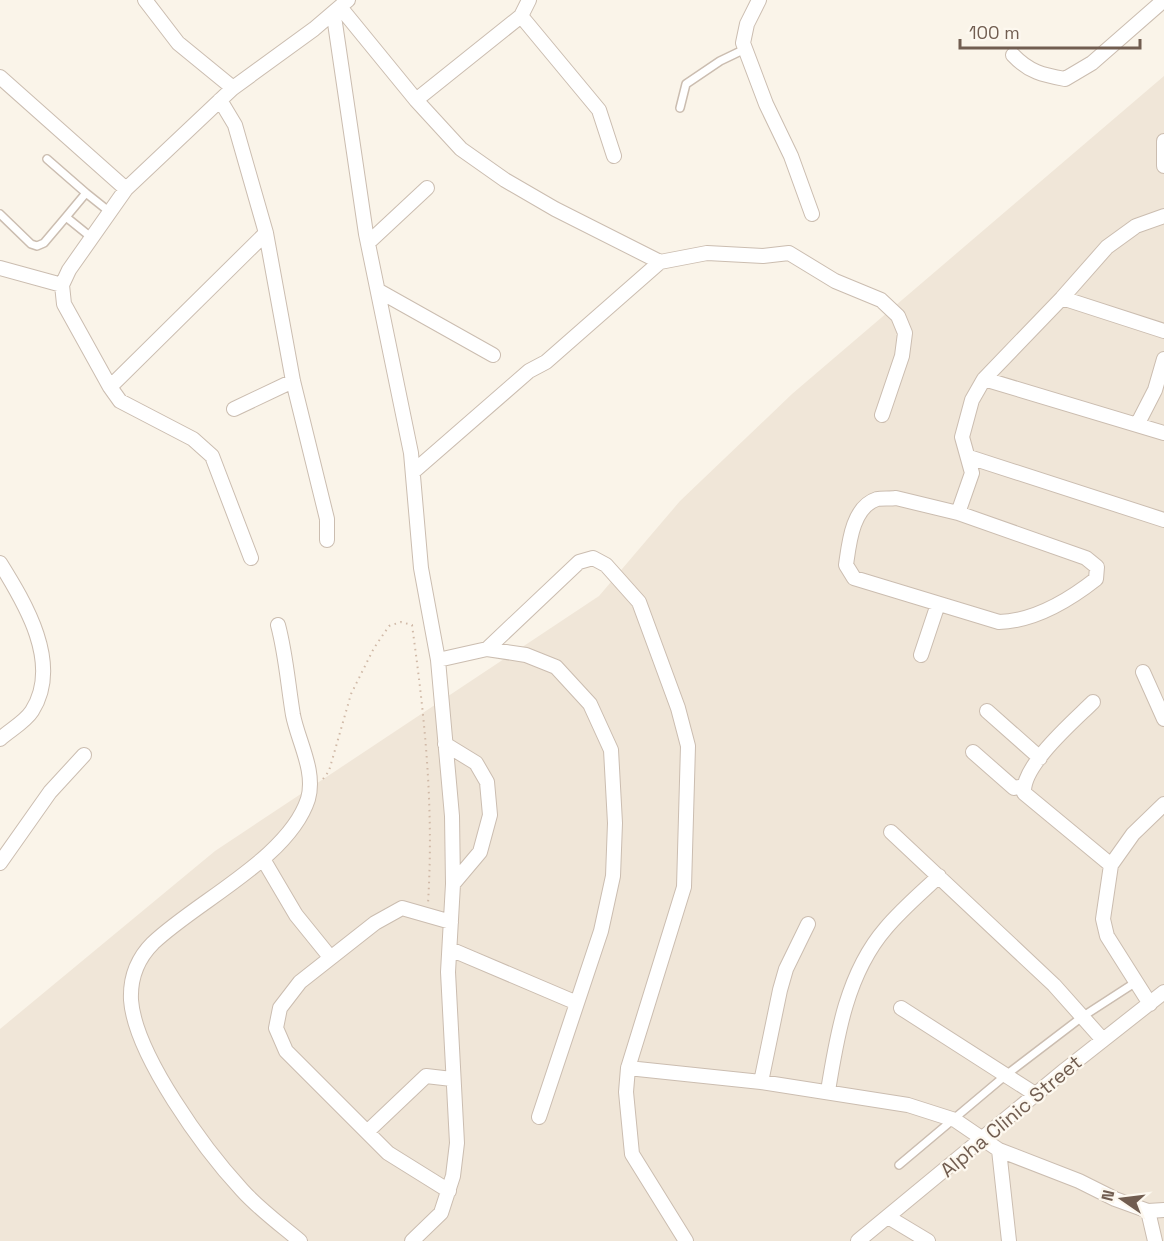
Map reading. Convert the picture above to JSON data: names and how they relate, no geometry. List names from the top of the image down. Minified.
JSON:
{"streets":{"street":["Alpha Clinic Street"]},"scale_bar":"100 m","north":"left"}
